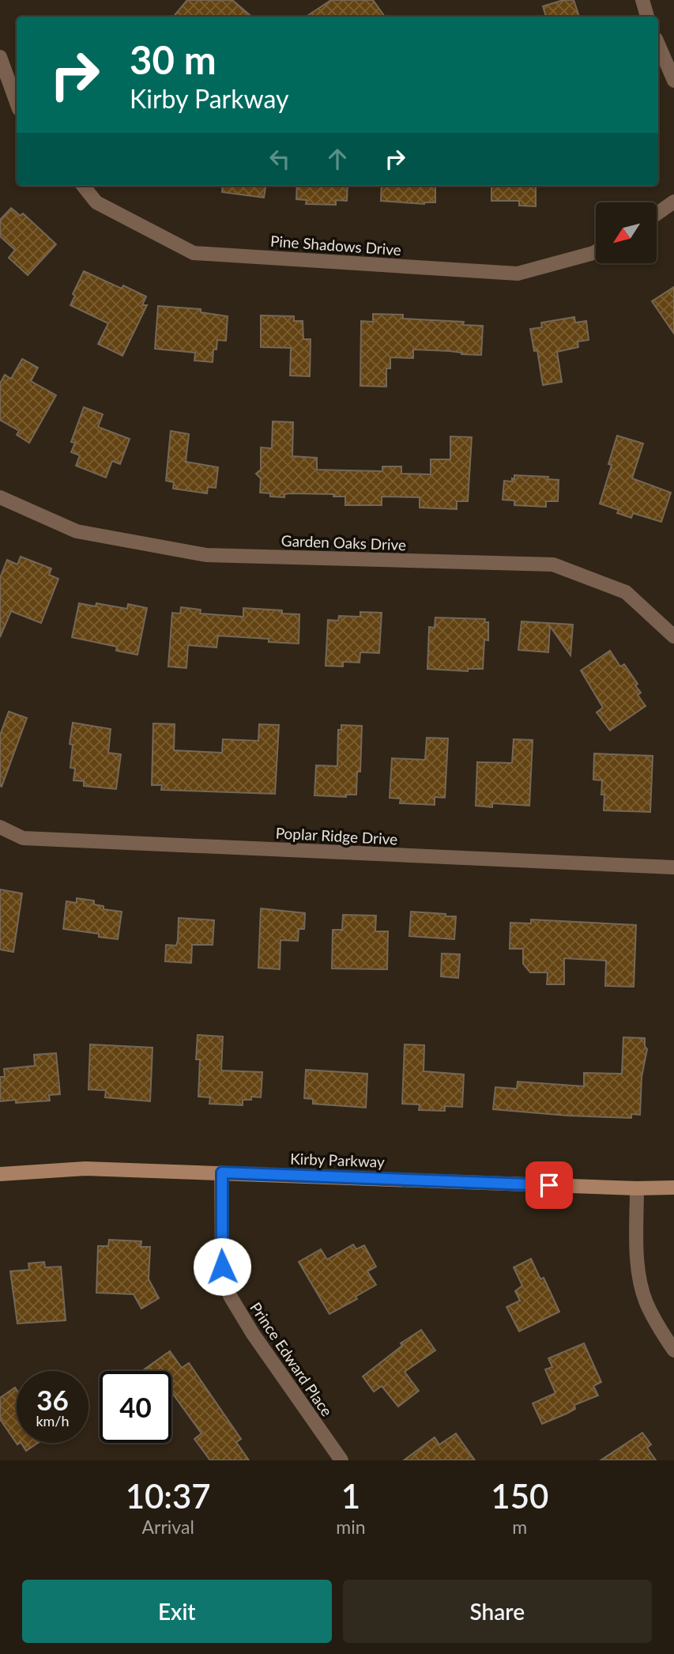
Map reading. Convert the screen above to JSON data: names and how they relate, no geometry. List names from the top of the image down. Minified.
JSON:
{"streets":{"main road":["Kirby Parkway"],"street":["Pine Shadows Drive","Garden Oaks Drive","Poplar Ridge Drive","Prince Edward Place"]},"crossings":[["Kirby Parkway","Prince Edward Place"]],"north":"bottom left","page":{"turn":["30 m","Kirby Parkway"],"speed":"36 km/h","limit":"40","eta":["10:37","Arrival","1","min","150","m"],"buttons":["Exit","Share"]}}
